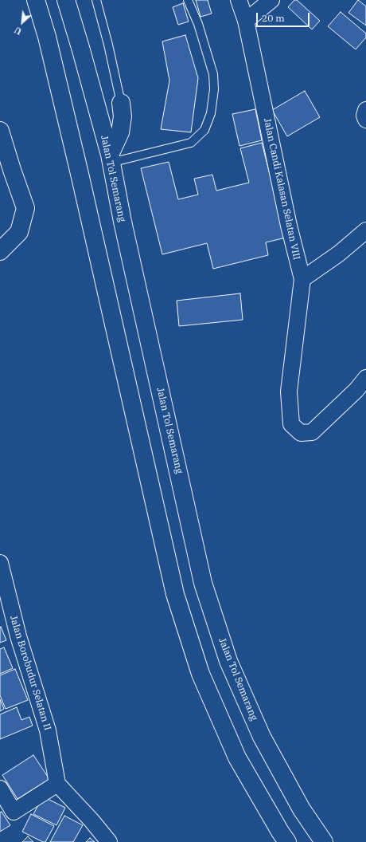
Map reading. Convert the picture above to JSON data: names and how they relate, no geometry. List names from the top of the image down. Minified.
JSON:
{"streets":{"highway":["Jalan Tol Semarang"],"street":["Jalan Candi Kalasan Selatan VIII","Jalan Borobudur Selatan II"]},"scale_bar":"20 m","north":"bottom left"}
